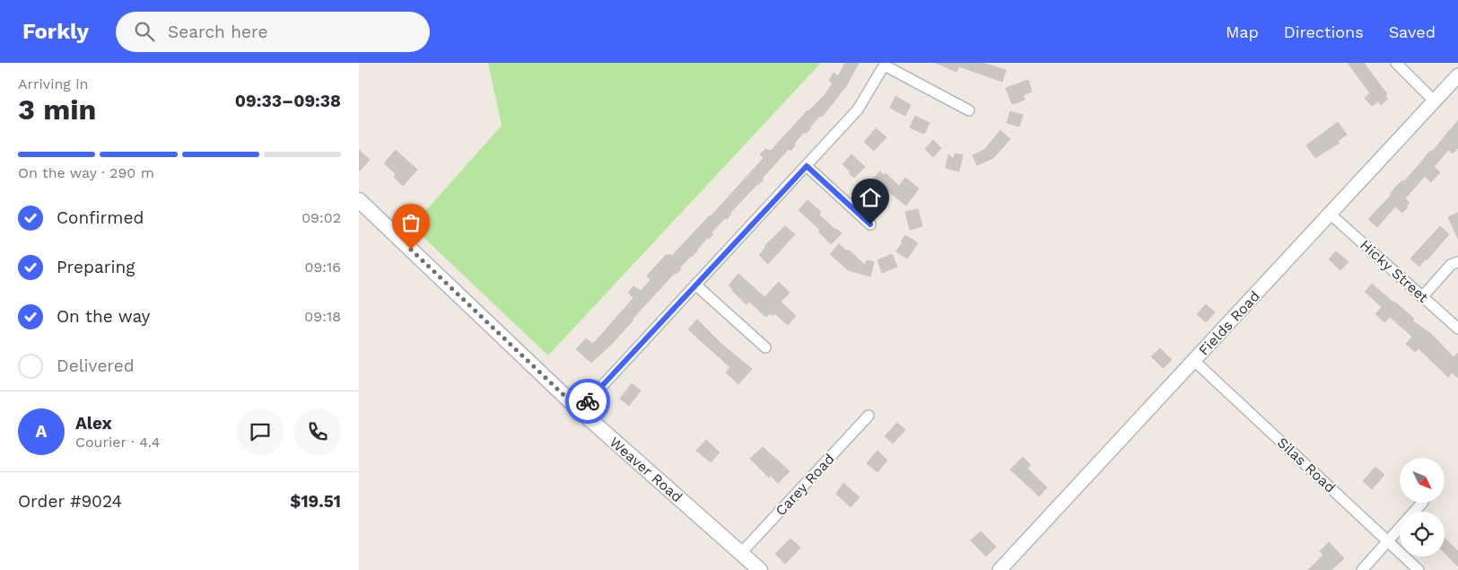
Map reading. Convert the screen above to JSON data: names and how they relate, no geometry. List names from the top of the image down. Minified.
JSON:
{"streets":{"main road":["Weaver Road"],"street":["Hicky Street","Fields Road","Silas Road","Carey Road"]},"crossings":[["Hicky Street","Fields Road"],["Fields Road","Silas Road"],["Weaver Road","Carey Road"]],"north":"bottom right","page":{"header":"Forkly","search":"Search here","nav":["Map","Directions","Saved"],"heading":["3 min","Arriving in","09:33–09:38"],"panel":["Alex","Courier · 4.4","Order #9024","$19.51"],"bar":"On the way · 290 m","list":[["Confirmed","09:02"],["Preparing","09:16"],["On the way","09:18"],"Delivered"],"round":"A"}}
